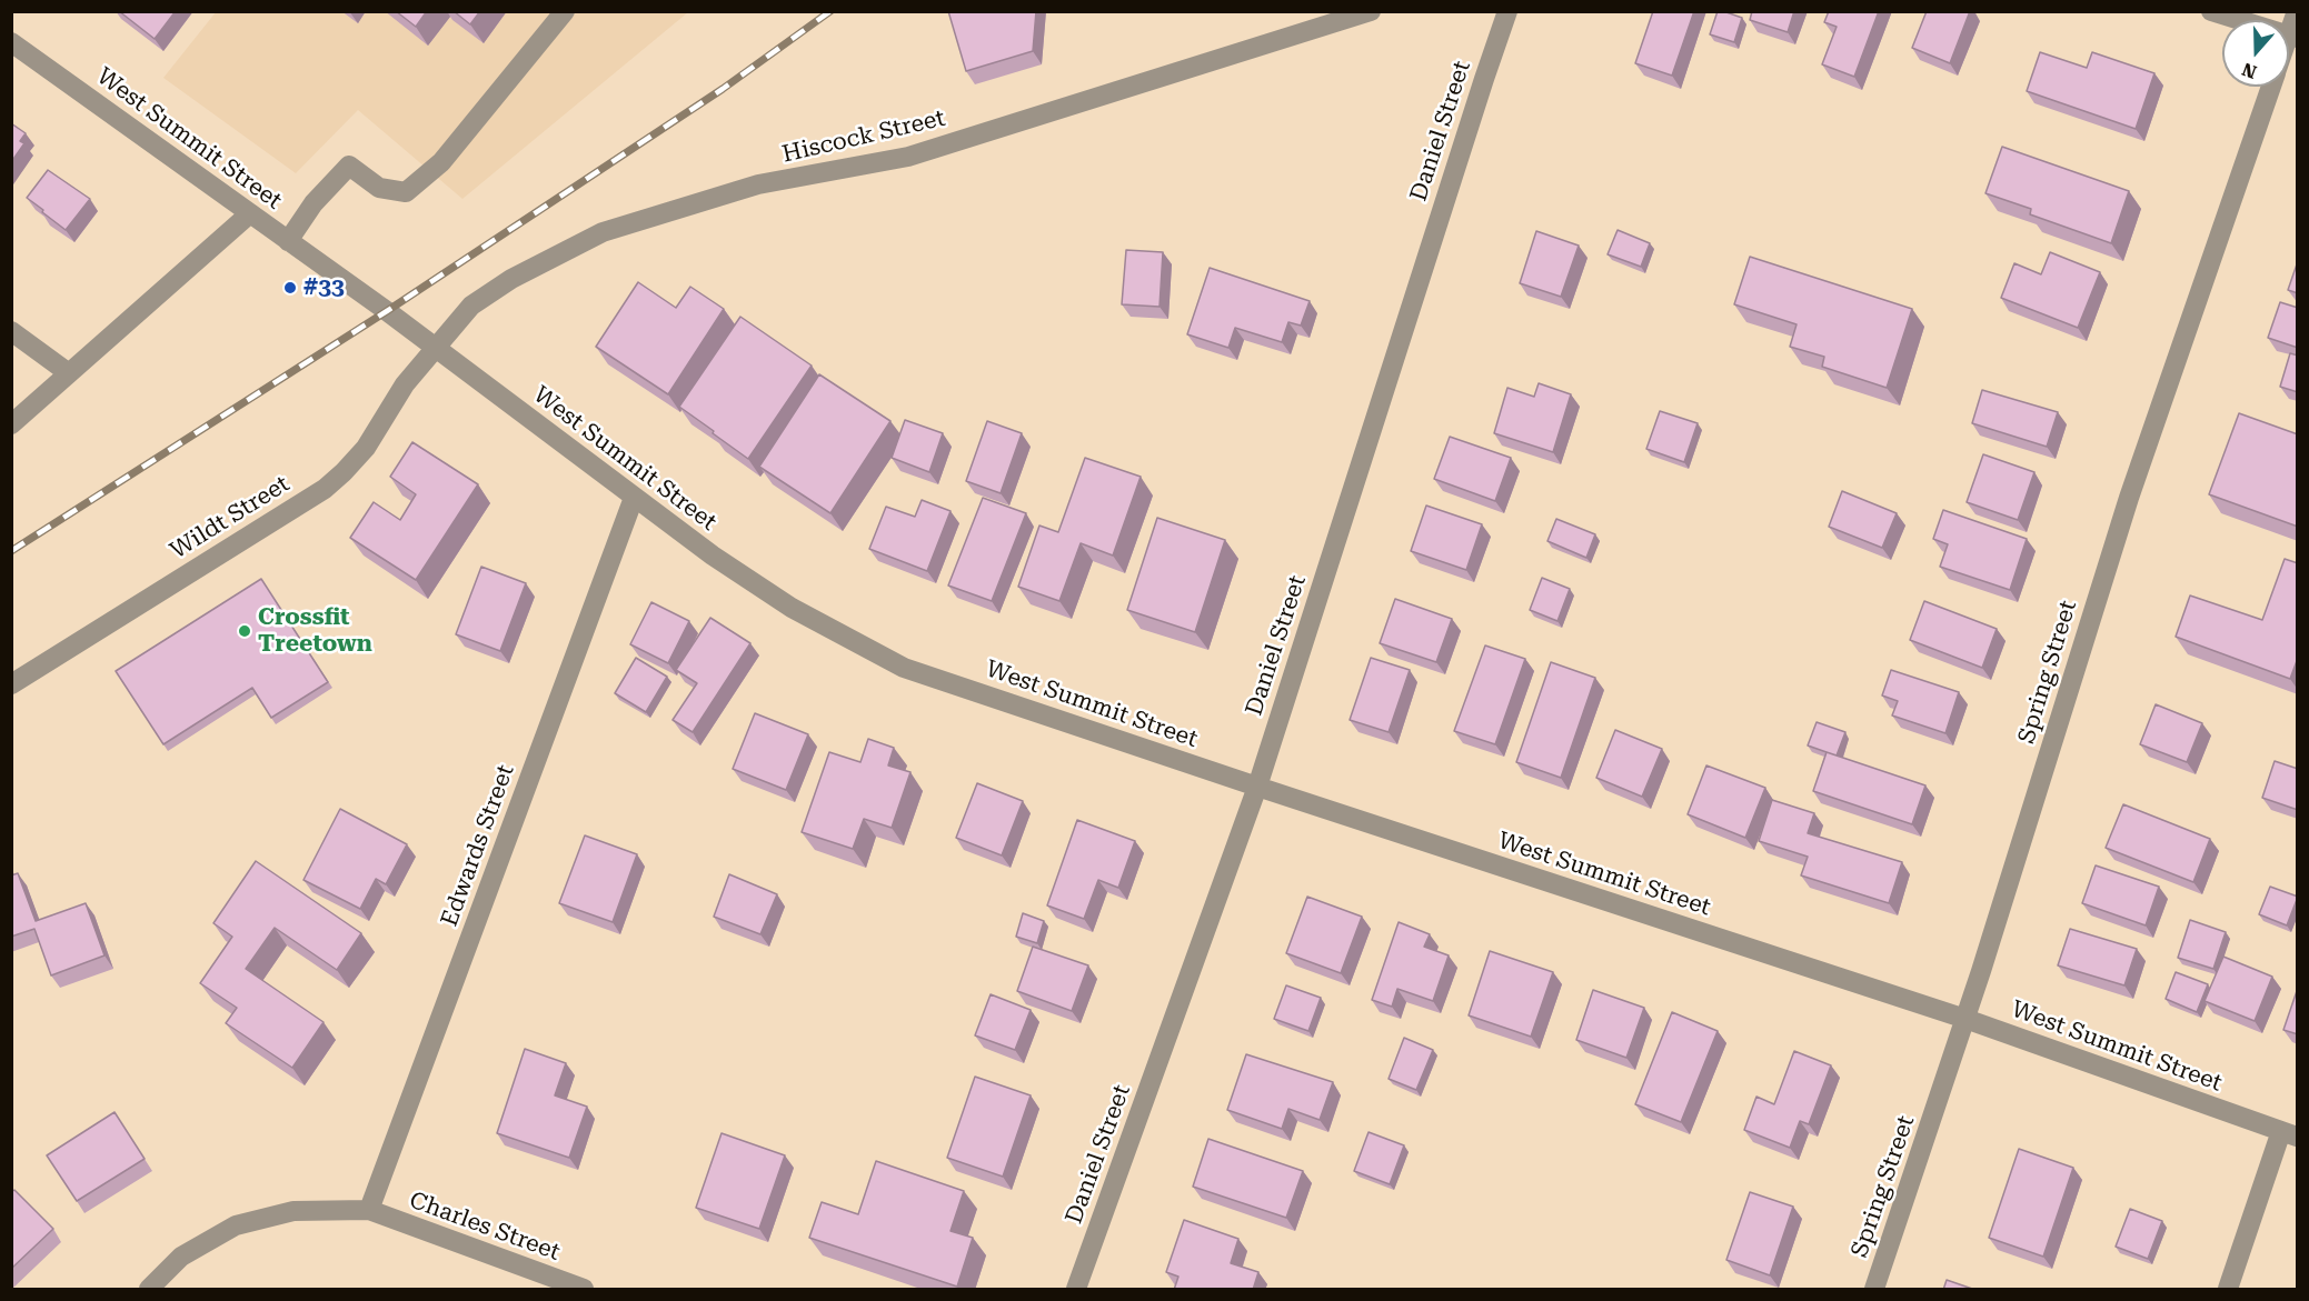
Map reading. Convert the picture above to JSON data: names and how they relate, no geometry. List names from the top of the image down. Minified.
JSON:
{"streets":{"street":["Daniel Street","Hiscock Street","West Summit Street","Wildt Street","Spring Street","Edwards Street","Charles Street"]},"crossings":[["Daniel Street","West Summit Street"],["Hiscock Street","West Summit Street"],["Hiscock Street","Wildt Street"],["West Summit Street","Wildt Street"],["West Summit Street","Spring Street"],["West Summit Street","Edwards Street"],["Edwards Street","Charles Street"]],"places":["#33","Crossfit Treetown"],"north":"bottom"}
